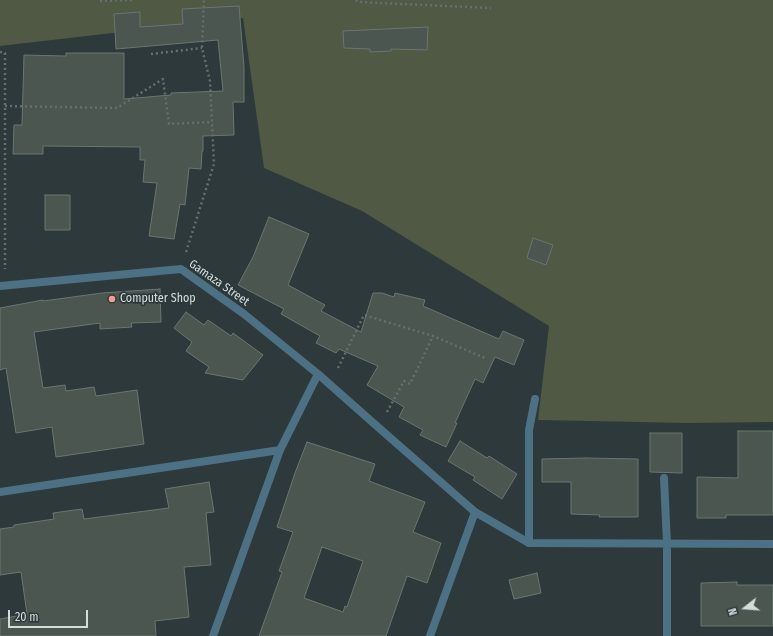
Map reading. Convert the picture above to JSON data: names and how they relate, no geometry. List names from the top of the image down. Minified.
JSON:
{"streets":{"street":["Gamaza Street"]},"places":["Computer Shop"],"scale_bar":"20 m","north":"left"}
